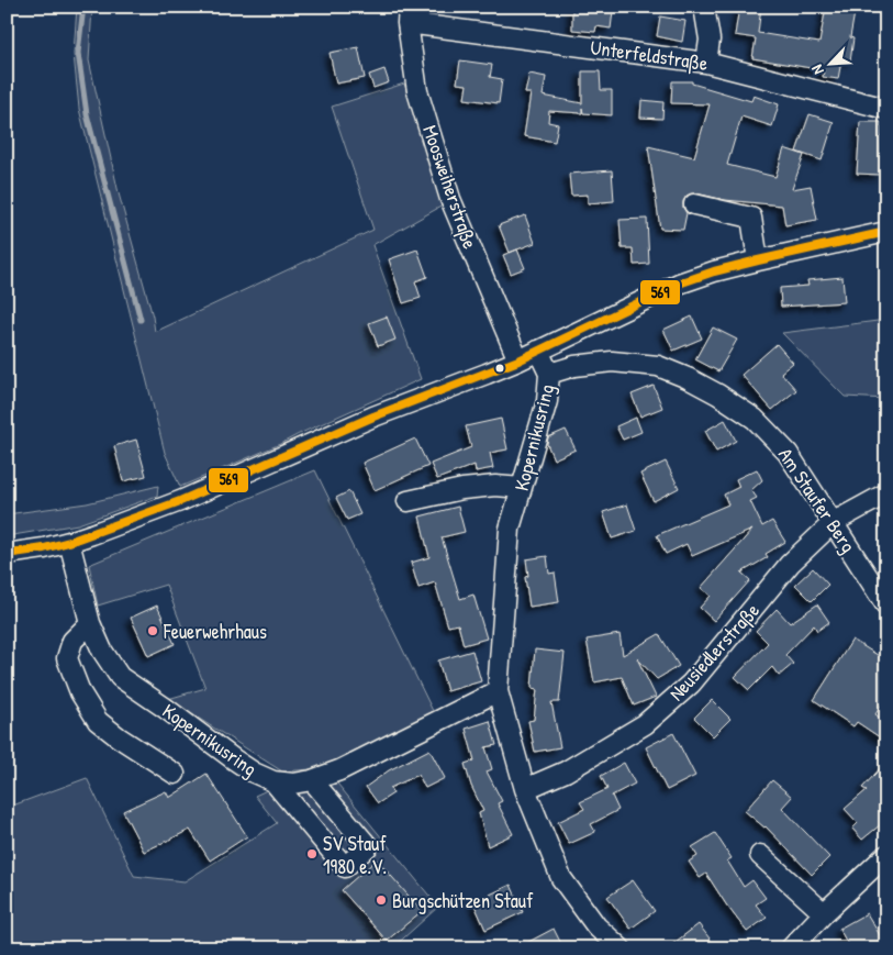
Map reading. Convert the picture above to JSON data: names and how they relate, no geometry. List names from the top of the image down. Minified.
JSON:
{"streets":{"street":["Unterfeldstraße","Moosweiherstraße","Kopernikusring","Am Staufer Berg","Neusiedlerstraße"]},"crossings":[["Unterfeldstraße","Moosweiherstraße"],["Kopernikusring","Am Staufer Berg"],["Kopernikusring","Neusiedlerstraße"],["Am Staufer Berg","Neusiedlerstraße"]],"places":["Feuerwehrhaus","SV Stauf 1980 e.V.","Burgschützen Stauf"],"lines":["transit line 569"],"north":"bottom left"}
